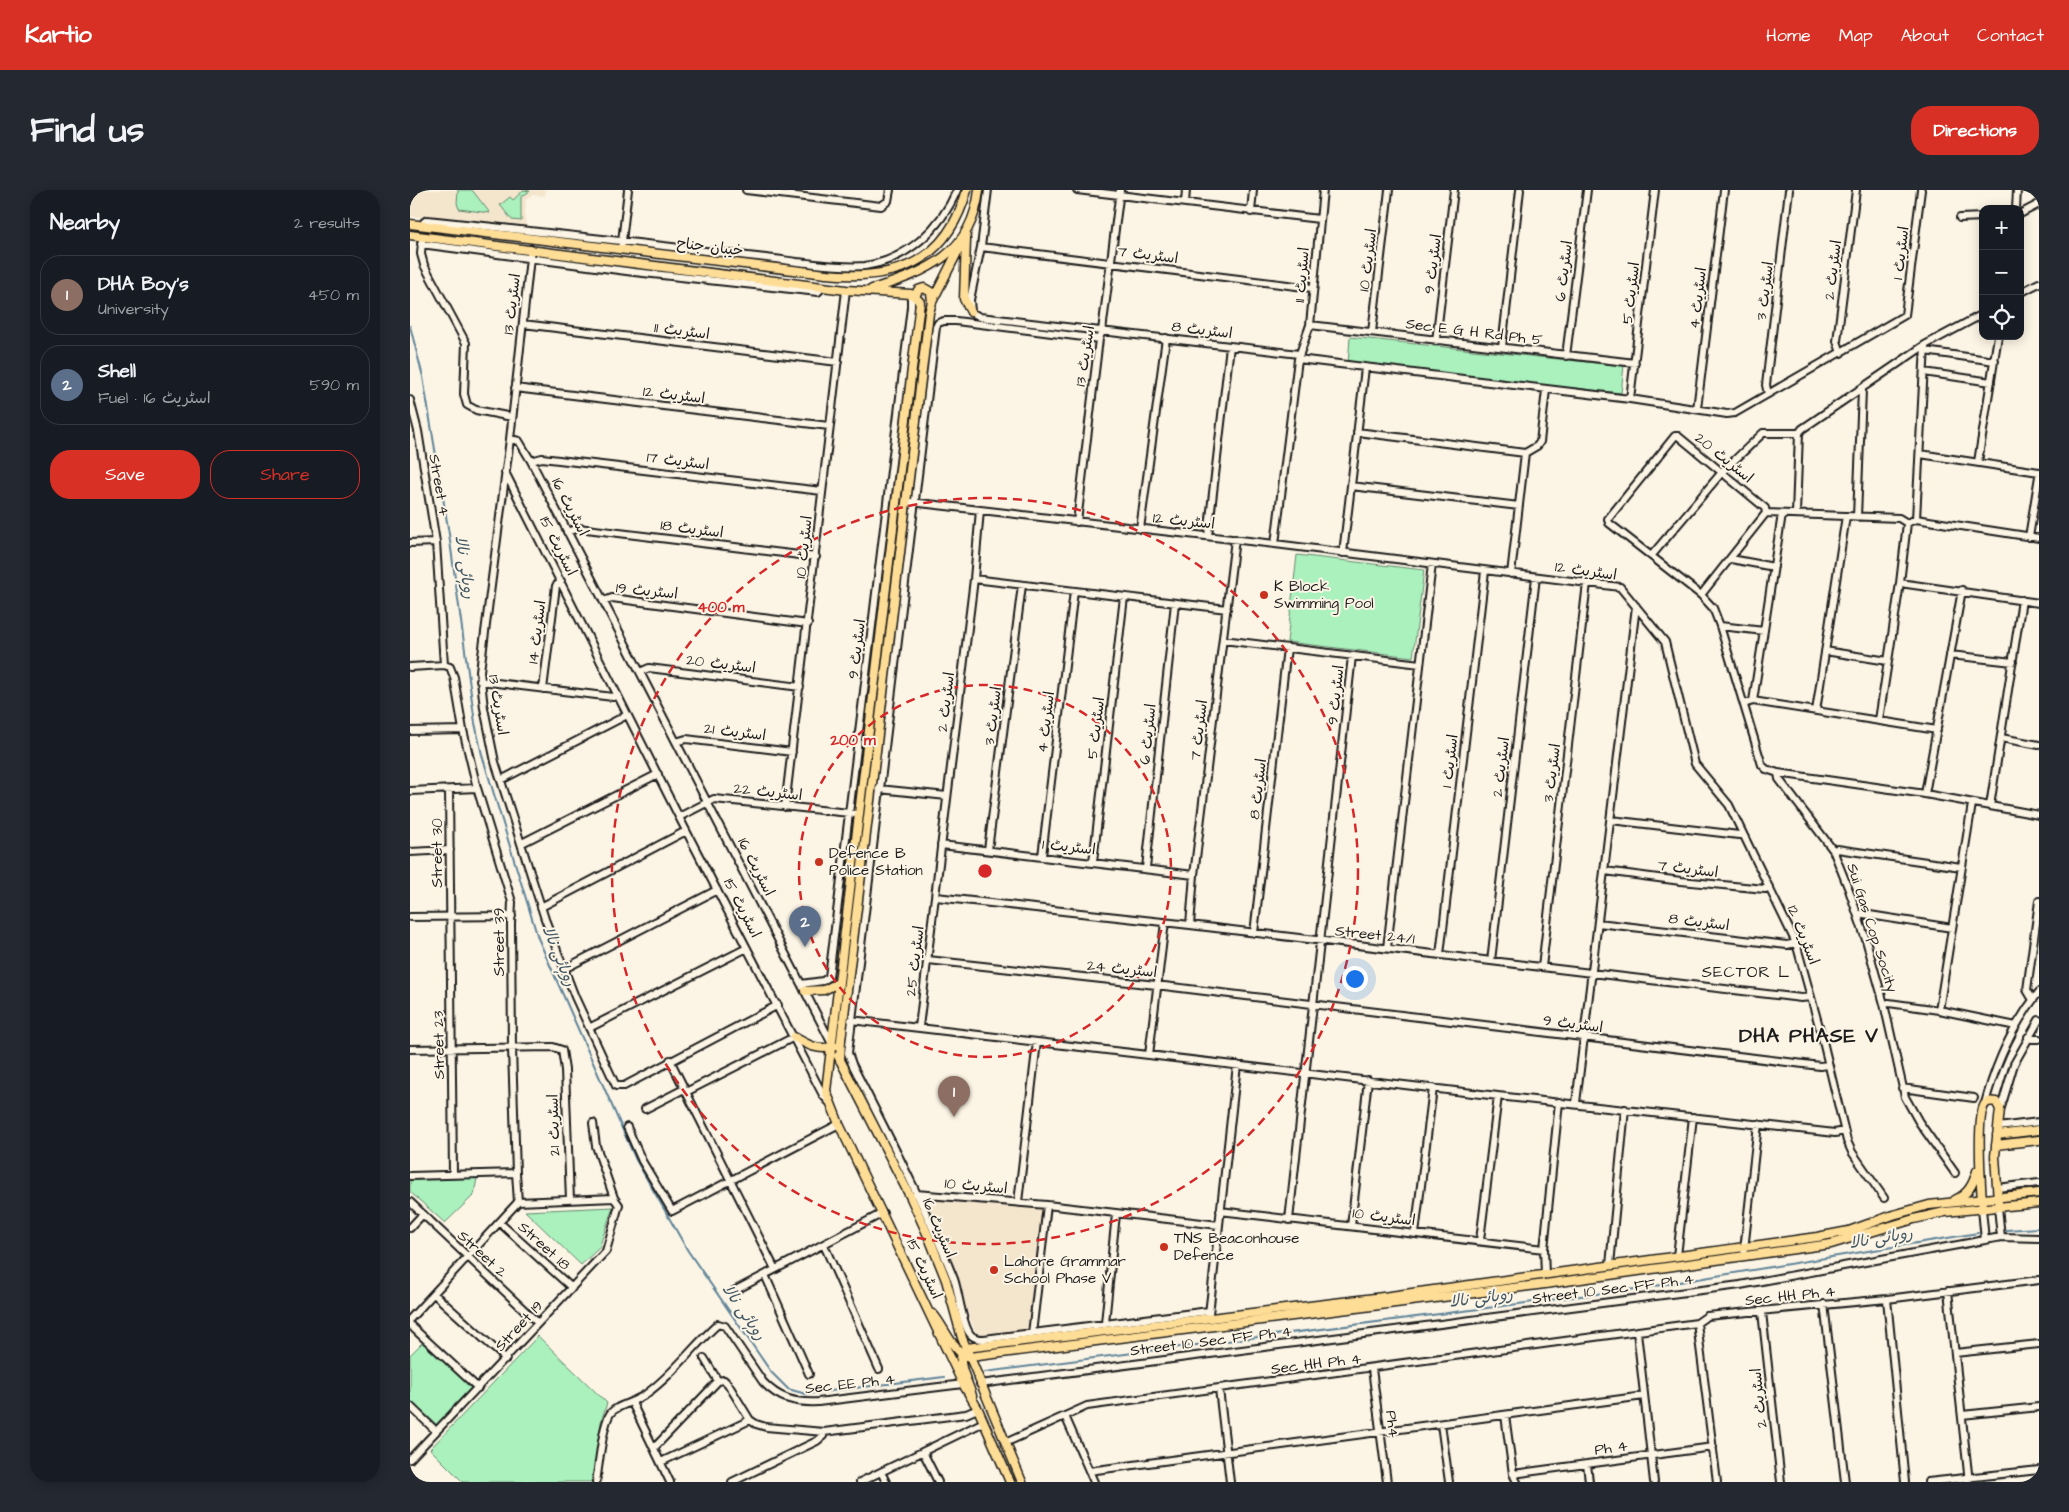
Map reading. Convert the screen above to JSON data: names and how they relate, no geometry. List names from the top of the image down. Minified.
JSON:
{"streets":{"main road":["خیبان جناح","اسٹریٹ 16","اسٹریٹ 15"],"street":["اسٹریٹ 1","اسٹریٹ 7","اسٹریٹ 10","اسٹریٹ 9","اسٹریٹ 2","اسٹریٹ 6","اسٹریٹ 11","اسٹریٹ 3","اسٹریٹ 5","اسٹریٹ 4","اسٹریٹ 13","اسٹریٹ 8","Sec E G H Rd Ph 5","اسٹریٹ 12","اسٹریٹ 20","اسٹریٹ 17","Street 4","اسٹریٹ 18","اسٹریٹ 19","اسٹریٹ 14","اسٹریٹ 21","اسٹریٹ 22","Street 30","Sui Gas Cop Socity","Street 24/1","Street 39","اسٹریٹ 25","اسٹریٹ 24","Street 23","Street 18","Street 2","Street 10 Sec FF Ph 4","Sec HH Ph 4","Street 19","Sec EE Ph 4","Ph4","Ph 4"]},"crossings":[["خیبان جناح","اسٹریٹ 10"],["خیبان جناح","اسٹریٹ 9"],["خیبان جناح","اسٹریٹ 13"],["اسٹریٹ 1","اسٹریٹ 7"],["اسٹریٹ 1","اسٹریٹ 2"],["اسٹریٹ 1","اسٹریٹ 6"],["اسٹریٹ 1","اسٹریٹ 3"],["اسٹریٹ 1","اسٹریٹ 5"],["اسٹریٹ 1","اسٹریٹ 4"],["اسٹریٹ 1","اسٹریٹ 8"],["اسٹریٹ 1","اسٹریٹ 12"],["اسٹریٹ 1","Street 24/1"],["اسٹریٹ 7","اسٹریٹ 11"],["اسٹریٹ 7","اسٹریٹ 13"],["اسٹریٹ 7","اسٹریٹ 12"],["اسٹریٹ 7","Street 24/1"],["اسٹریٹ 10","اسٹریٹ 9"],["اسٹریٹ 10","اسٹریٹ 11"],["اسٹریٹ 10","Sec E G H Rd Ph 5"],["اسٹریٹ 10","اسٹریٹ 12"],["اسٹریٹ 10","اسٹریٹ 20"],["اسٹریٹ 10","اسٹریٹ 17"],["اسٹریٹ 10","اسٹریٹ 16"],["اسٹریٹ 10","اسٹریٹ 18"],["اسٹریٹ 10","اسٹریٹ 19"],["اسٹریٹ 10","اسٹریٹ 21"],["اسٹریٹ 10","اسٹریٹ 22"],["اسٹریٹ 9","Sec E G H Rd Ph 5"],["اسٹریٹ 9","اسٹریٹ 12"],["اسٹریٹ 9","اسٹریٹ 22"],["اسٹریٹ 9","Street 24/1"],["اسٹریٹ 9","اسٹریٹ 24"],["اسٹریٹ 2","اسٹریٹ 8"],["اسٹریٹ 2","اسٹریٹ 12"],["اسٹریٹ 2","Street 24/1"],["اسٹریٹ 2","اسٹریٹ 25"],["اسٹریٹ 2","Sec HH Ph 4"],["اسٹریٹ 6","Sec E G H Rd Ph 5"],["اسٹریٹ 11","اسٹریٹ 13"],["اسٹریٹ 11","اسٹریٹ 8"],["اسٹریٹ 11","Sec E G H Rd Ph 5"],["اسٹریٹ 11","اسٹریٹ 12"],["اسٹریٹ 3","اسٹریٹ 8"],["اسٹریٹ 3","اسٹریٹ 12"],["اسٹریٹ 3","Street 24/1"],["اسٹریٹ 5","اسٹریٹ 8"],["اسٹریٹ 5","Sec E G H Rd Ph 5"],["اسٹریٹ 4","اسٹریٹ 8"],["اسٹریٹ 13","اسٹریٹ 8"],["اسٹریٹ 13","اسٹریٹ 12"],["اسٹریٹ 13","اسٹریٹ 16"],["اسٹریٹ 13","اسٹریٹ 15"],["اسٹریٹ 8","اسٹریٹ 12"],["اسٹریٹ 8","Street 24/1"],["اسٹریٹ 12","Street 24/1"],["اسٹریٹ 20","اسٹریٹ 16"],["اسٹریٹ 20","Sui Gas Cop Socity"],["اسٹریٹ 17","اسٹریٹ 16"],["Street 4","Street 39"],["اسٹریٹ 16","اسٹریٹ 18"],["اسٹریٹ 16","اسٹریٹ 19"],["اسٹریٹ 16","اسٹریٹ 21"],["اسٹریٹ 16","اسٹریٹ 22"],["اسٹریٹ 15","اسٹریٹ 14"],["اسٹریٹ 15","اسٹریٹ 22"],["اسٹریٹ 15","Sec EE Ph 4"],["اسٹریٹ 21","Street 39"],["Street 30","Street 23"],["Street 24/1","اسٹریٹ 25"],["اسٹریٹ 25","اسٹریٹ 24"],["Street 18","Street 19"],["Street 2","Street 19"],["Sec HH Ph 4","Ph4"]],"districts":["SECTOR L","DHA PHASE V"],"water":["روہائی نالا"],"places":["K Block Swimming Pool","Defence B Police Station","TNS Beaconhouse Defence","Lahore Grammar School Phase V"],"page":{"header":"Kartio","nav":["Home","Map","About","Contact"],"title":"Find us","buttons":["Directions",["Save","Share"]],"heading":["Nearby","2 results"],"map_buttons":["+","−"],"list":[{"mark":"1","name":"DHA Boy's","note":"University","value":"450 m"},{"mark":"2","name":"Shell","note":"Fuel · اسٹریٹ 16","value":"590 m"}],"pins":["2","1"]},"rings":["400 m","200 m"]}
